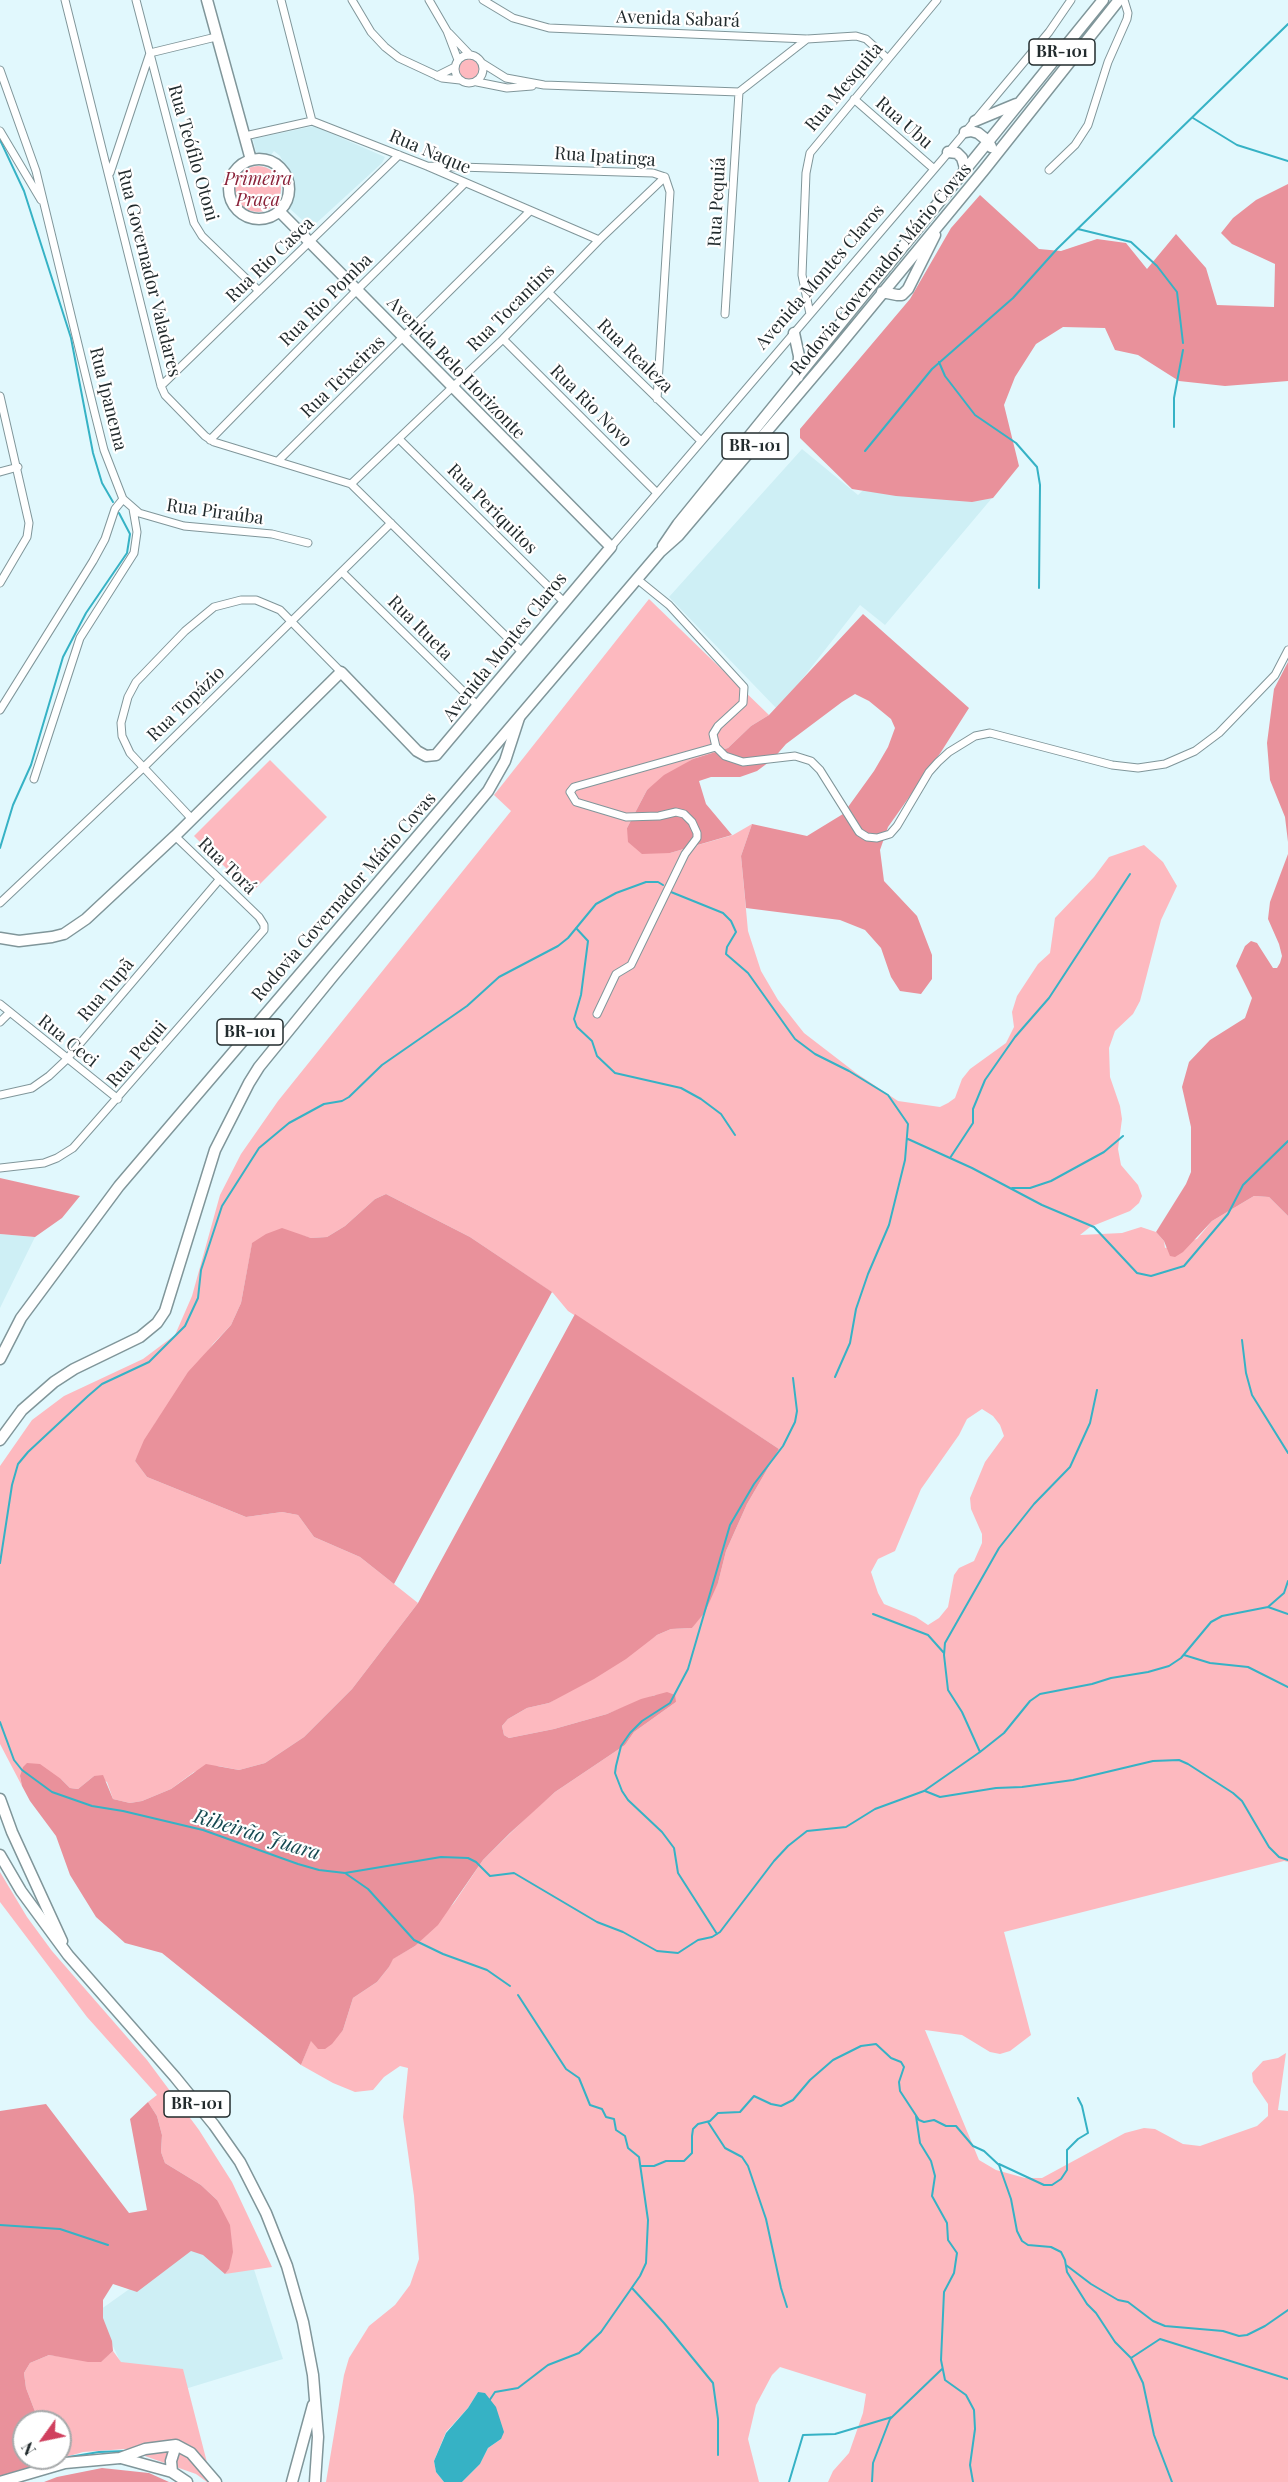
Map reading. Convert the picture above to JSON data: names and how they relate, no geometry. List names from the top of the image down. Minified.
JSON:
{"streets":{"main road":["BR-101","Rodovia Governador Mário Covas","Avenida Montes Claros","Avenida Belo Horizonte"],"street":["Avenida Sabará","Rua Mesquita","Rua Ubu","Rua Naque","Rua Teófilo Otoni","Rua Ipatinga","Rua Pequiá","Rua Rio Casca","Rua Governador Valadares","Rua Rio Pomba","Rua Tocantins","Rua Realeza","Rua Teixeiras","Rua Ipanema","Rua Rio Novo","Rua Periquitos","Rua Piraúba","Rua Itueta","Rua Topázio","Rua Torá","Rua Tupã","Rua Ceci","Rua Pequi"]},"crossings":[["Avenida Sabará","Rua Mesquita"],["Rua Mesquita","Rua Ubu"],["Rua Mesquita","Avenida Montes Claros"],["Rua Ubu","Avenida Montes Claros"],["Rua Naque","Rua Ipatinga"],["Rua Naque","Rua Rio Casca"],["Rua Naque","Rua Rio Pomba"],["Rua Naque","Rua Tocantins"],["Rua Naque","Rua Teixeiras"],["Rua Teófilo Otoni","Rua Rio Casca"],["Rua Ipatinga","Rua Tocantins"],["Rua Ipatinga","Rua Realeza"],["Rua Rio Casca","Rua Governador Valadares"],["Rua Rio Casca","Avenida Belo Horizonte"],["Rua Governador Valadares","Avenida Montes Claros"],["Rua Governador Valadares","Rua Rio Pomba"],["Rua Governador Valadares","Rua Tocantins"],["Rua Governador Valadares","Rua Teixeiras"],["Rua Governador Valadares","Rua Topázio"],["Avenida Montes Claros","Rua Realeza"],["Avenida Montes Claros","Avenida Belo Horizonte"],["Avenida Montes Claros","Rua Rio Novo"],["Avenida Montes Claros","Rua Periquitos"],["Avenida Montes Claros","Rua Itueta"],["Rua Rio Pomba","Avenida Belo Horizonte"],["Rua Tocantins","Rua Realeza"],["Rua Tocantins","Avenida Belo Horizonte"],["Rua Tocantins","Rua Rio Novo"],["Rua Tocantins","Rua Periquitos"],["Avenida Belo Horizonte","Rua Teixeiras"],["Rua Ipanema","Rua Piraúba"],["Rua Itueta","Rua Topázio"],["Rua Torá","Rua Tupã"],["Rua Torá","Rua Pequi"],["Rua Tupã","Rua Ceci"],["Rua Ceci","Rua Pequi"]],"water":["Ribeirão Juara"],"parks":["Primeira Praça"],"north":"bottom left"}
